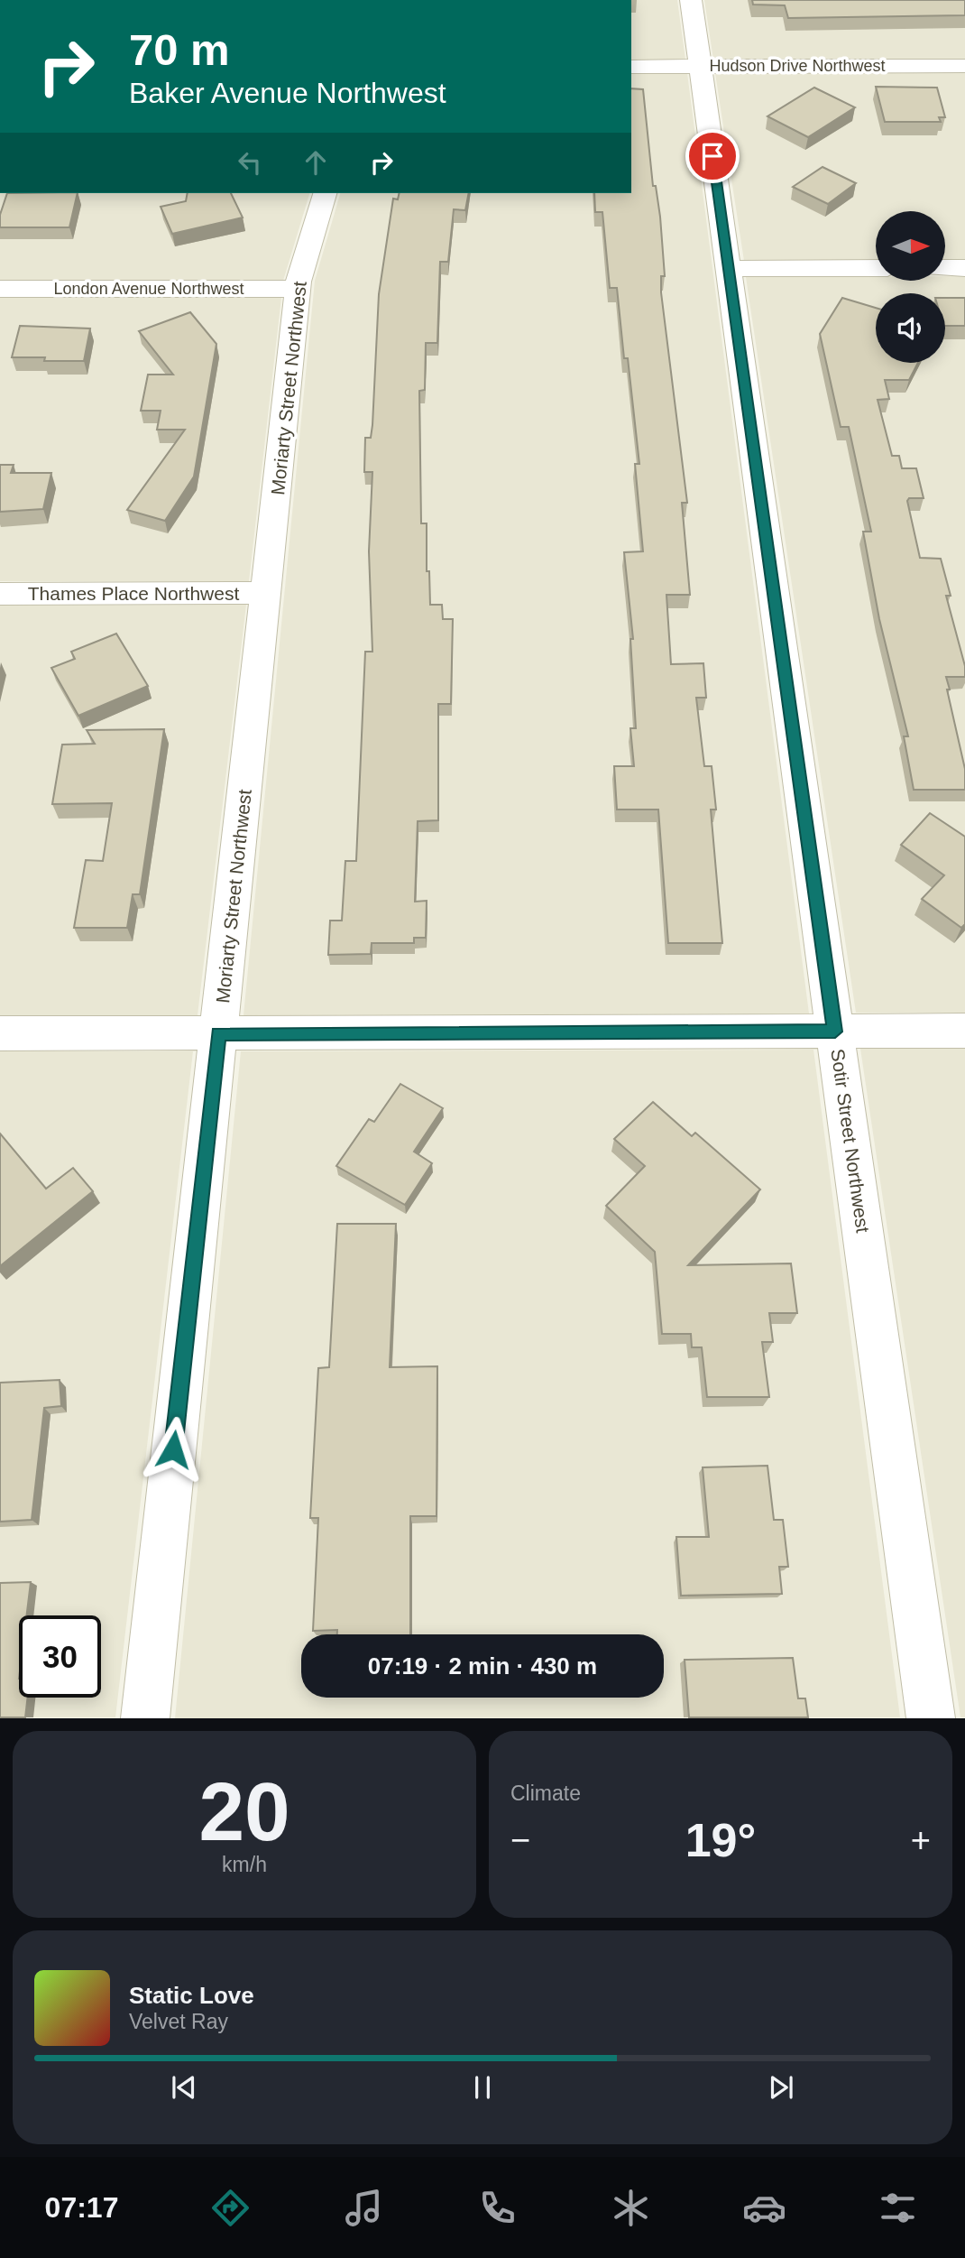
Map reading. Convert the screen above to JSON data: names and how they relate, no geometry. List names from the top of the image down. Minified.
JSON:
{"streets":{"street":["Hudson Drive Northwest","London Avenue Northwest","Moriarty Street Northwest","Thames Place Northwest","Sotir Street Northwest"]},"crossings":[["Hudson Drive Northwest","Sotir Street Northwest"],["London Avenue Northwest","Moriarty Street Northwest"],["Moriarty Street Northwest","Thames Place Northwest"]],"north":"right","page":{"turn":["70 m","Baker Avenue Northwest"],"limit":"30","trip":"07:19 · 2 min · 430 m","tile":[["20","km/h"],"Climate"],"heat":["−","19°","+"],"song":["Static Love","Velvet Ray"],"tabs":"07:17"}}
